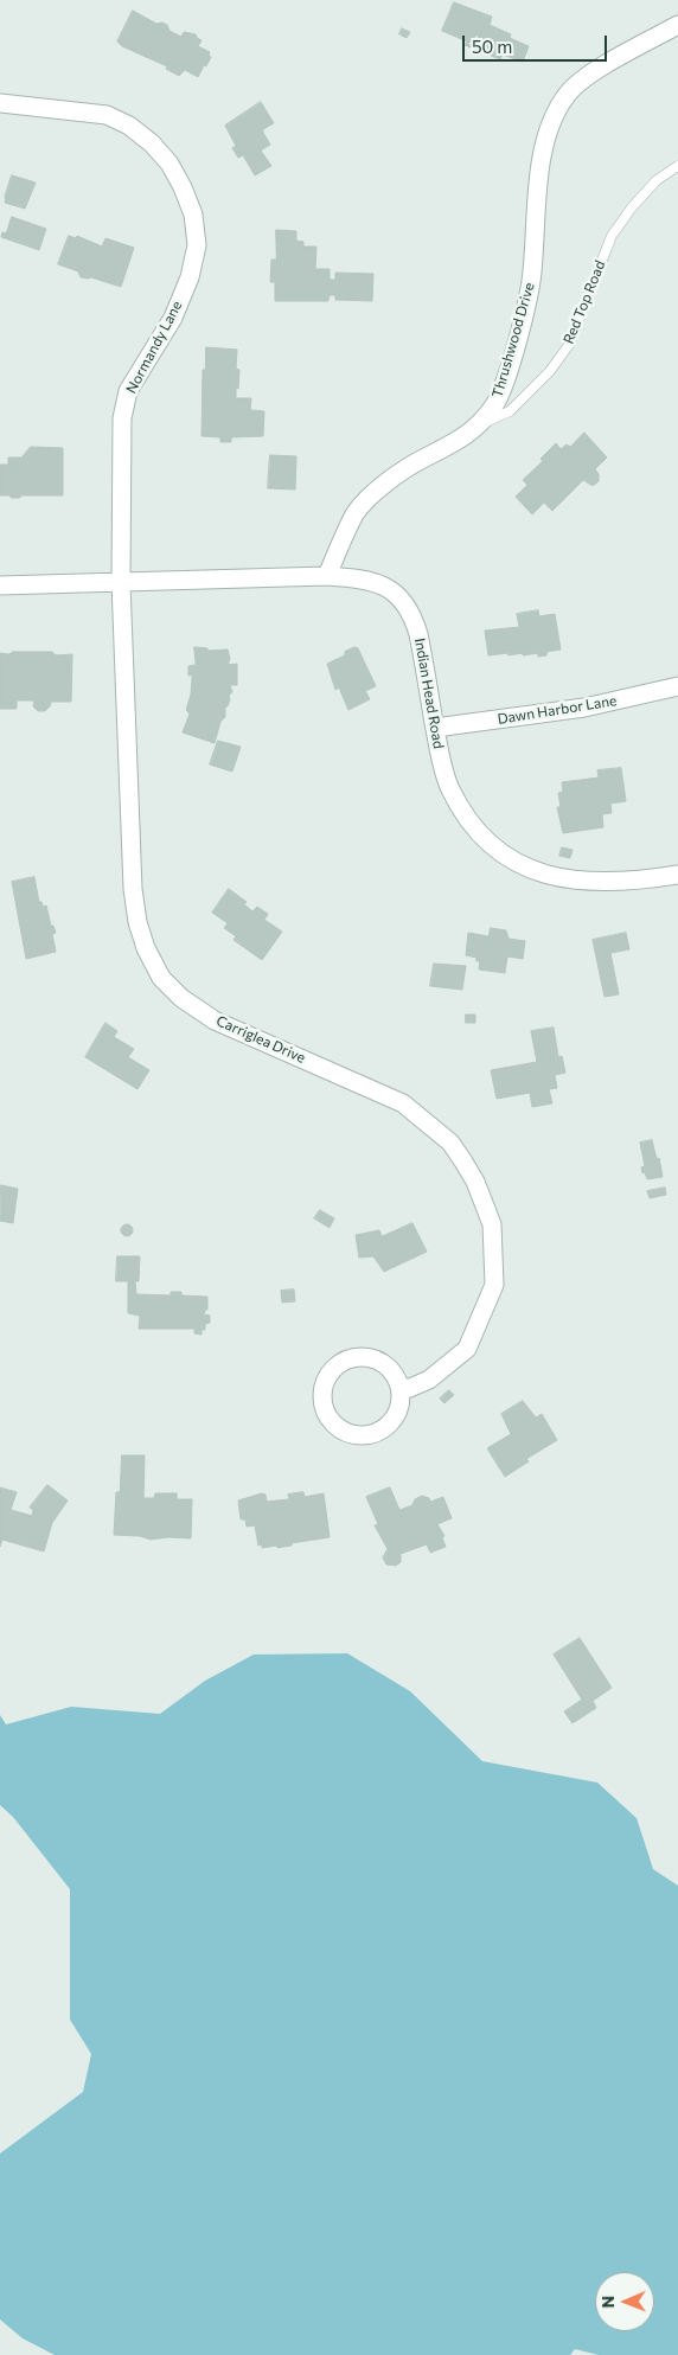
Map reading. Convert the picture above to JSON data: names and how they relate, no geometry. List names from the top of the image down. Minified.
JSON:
{"streets":{"street":["Thrushwood Drive","Normandy Lane","Indian Head Road","Dawn Harbor Lane","Carriglea Drive"],"lane":["Red Top Road"]},"crossings":[["Red Top Road","Thrushwood Drive"],["Thrushwood Drive","Indian Head Road"],["Normandy Lane","Indian Head Road"],["Normandy Lane","Carriglea Drive"],["Indian Head Road","Dawn Harbor Lane"],["Indian Head Road","Carriglea Drive"]],"scale_bar":"50 m","north":"left"}
